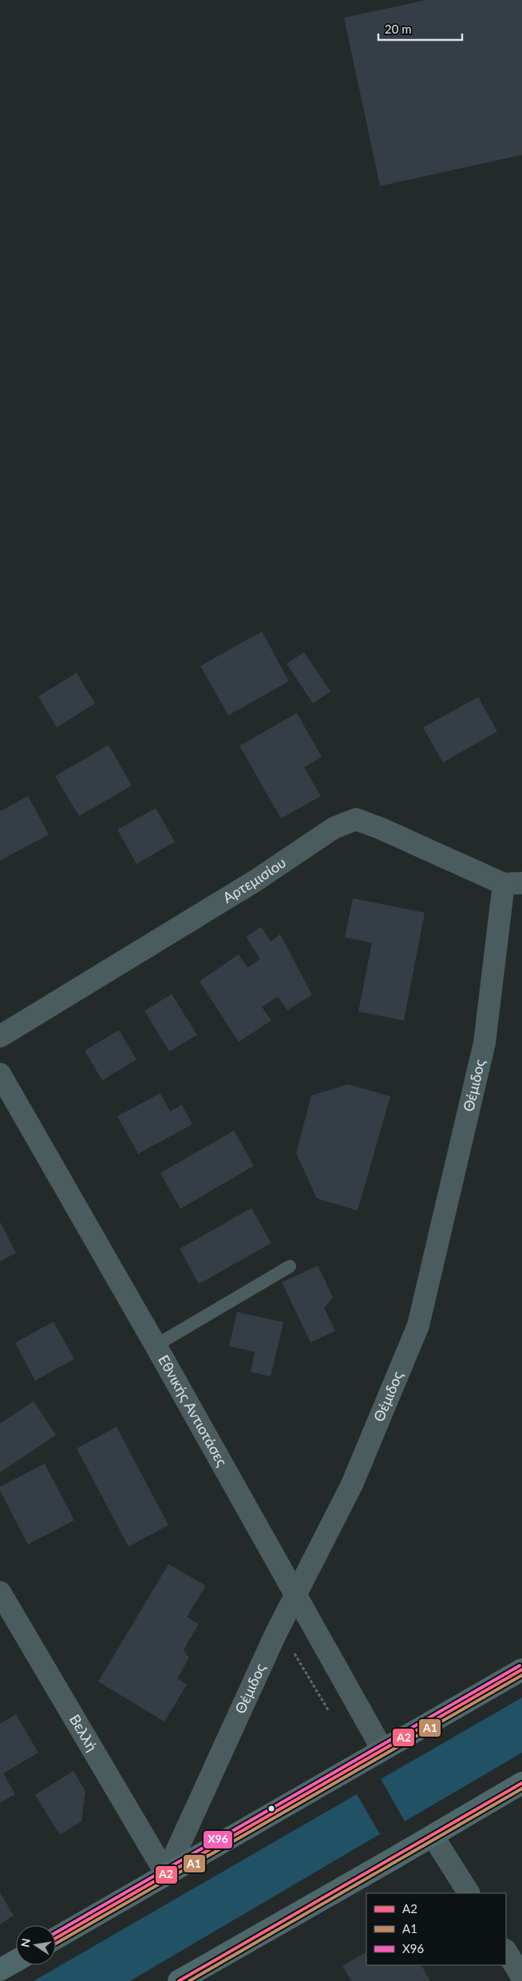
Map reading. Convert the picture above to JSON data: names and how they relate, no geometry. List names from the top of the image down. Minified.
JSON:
{"streets":{"street":["Αρτεμισίου","Θέμιδος","Εθνικής Αντιοτάσες","Βελλή"]},"crossings":[["Αρτεμισίου","Θέμιδος"],["Θέμιδος","Εθνικής Αντιοτάσες"],["Θέμιδος","Βελλή"]],"lines":["transit line Χ96","transit line Α2","transit line Α1"],"legend":["Α2","Α1","Χ96"],"scale_bar":"20 m","north":"left"}
